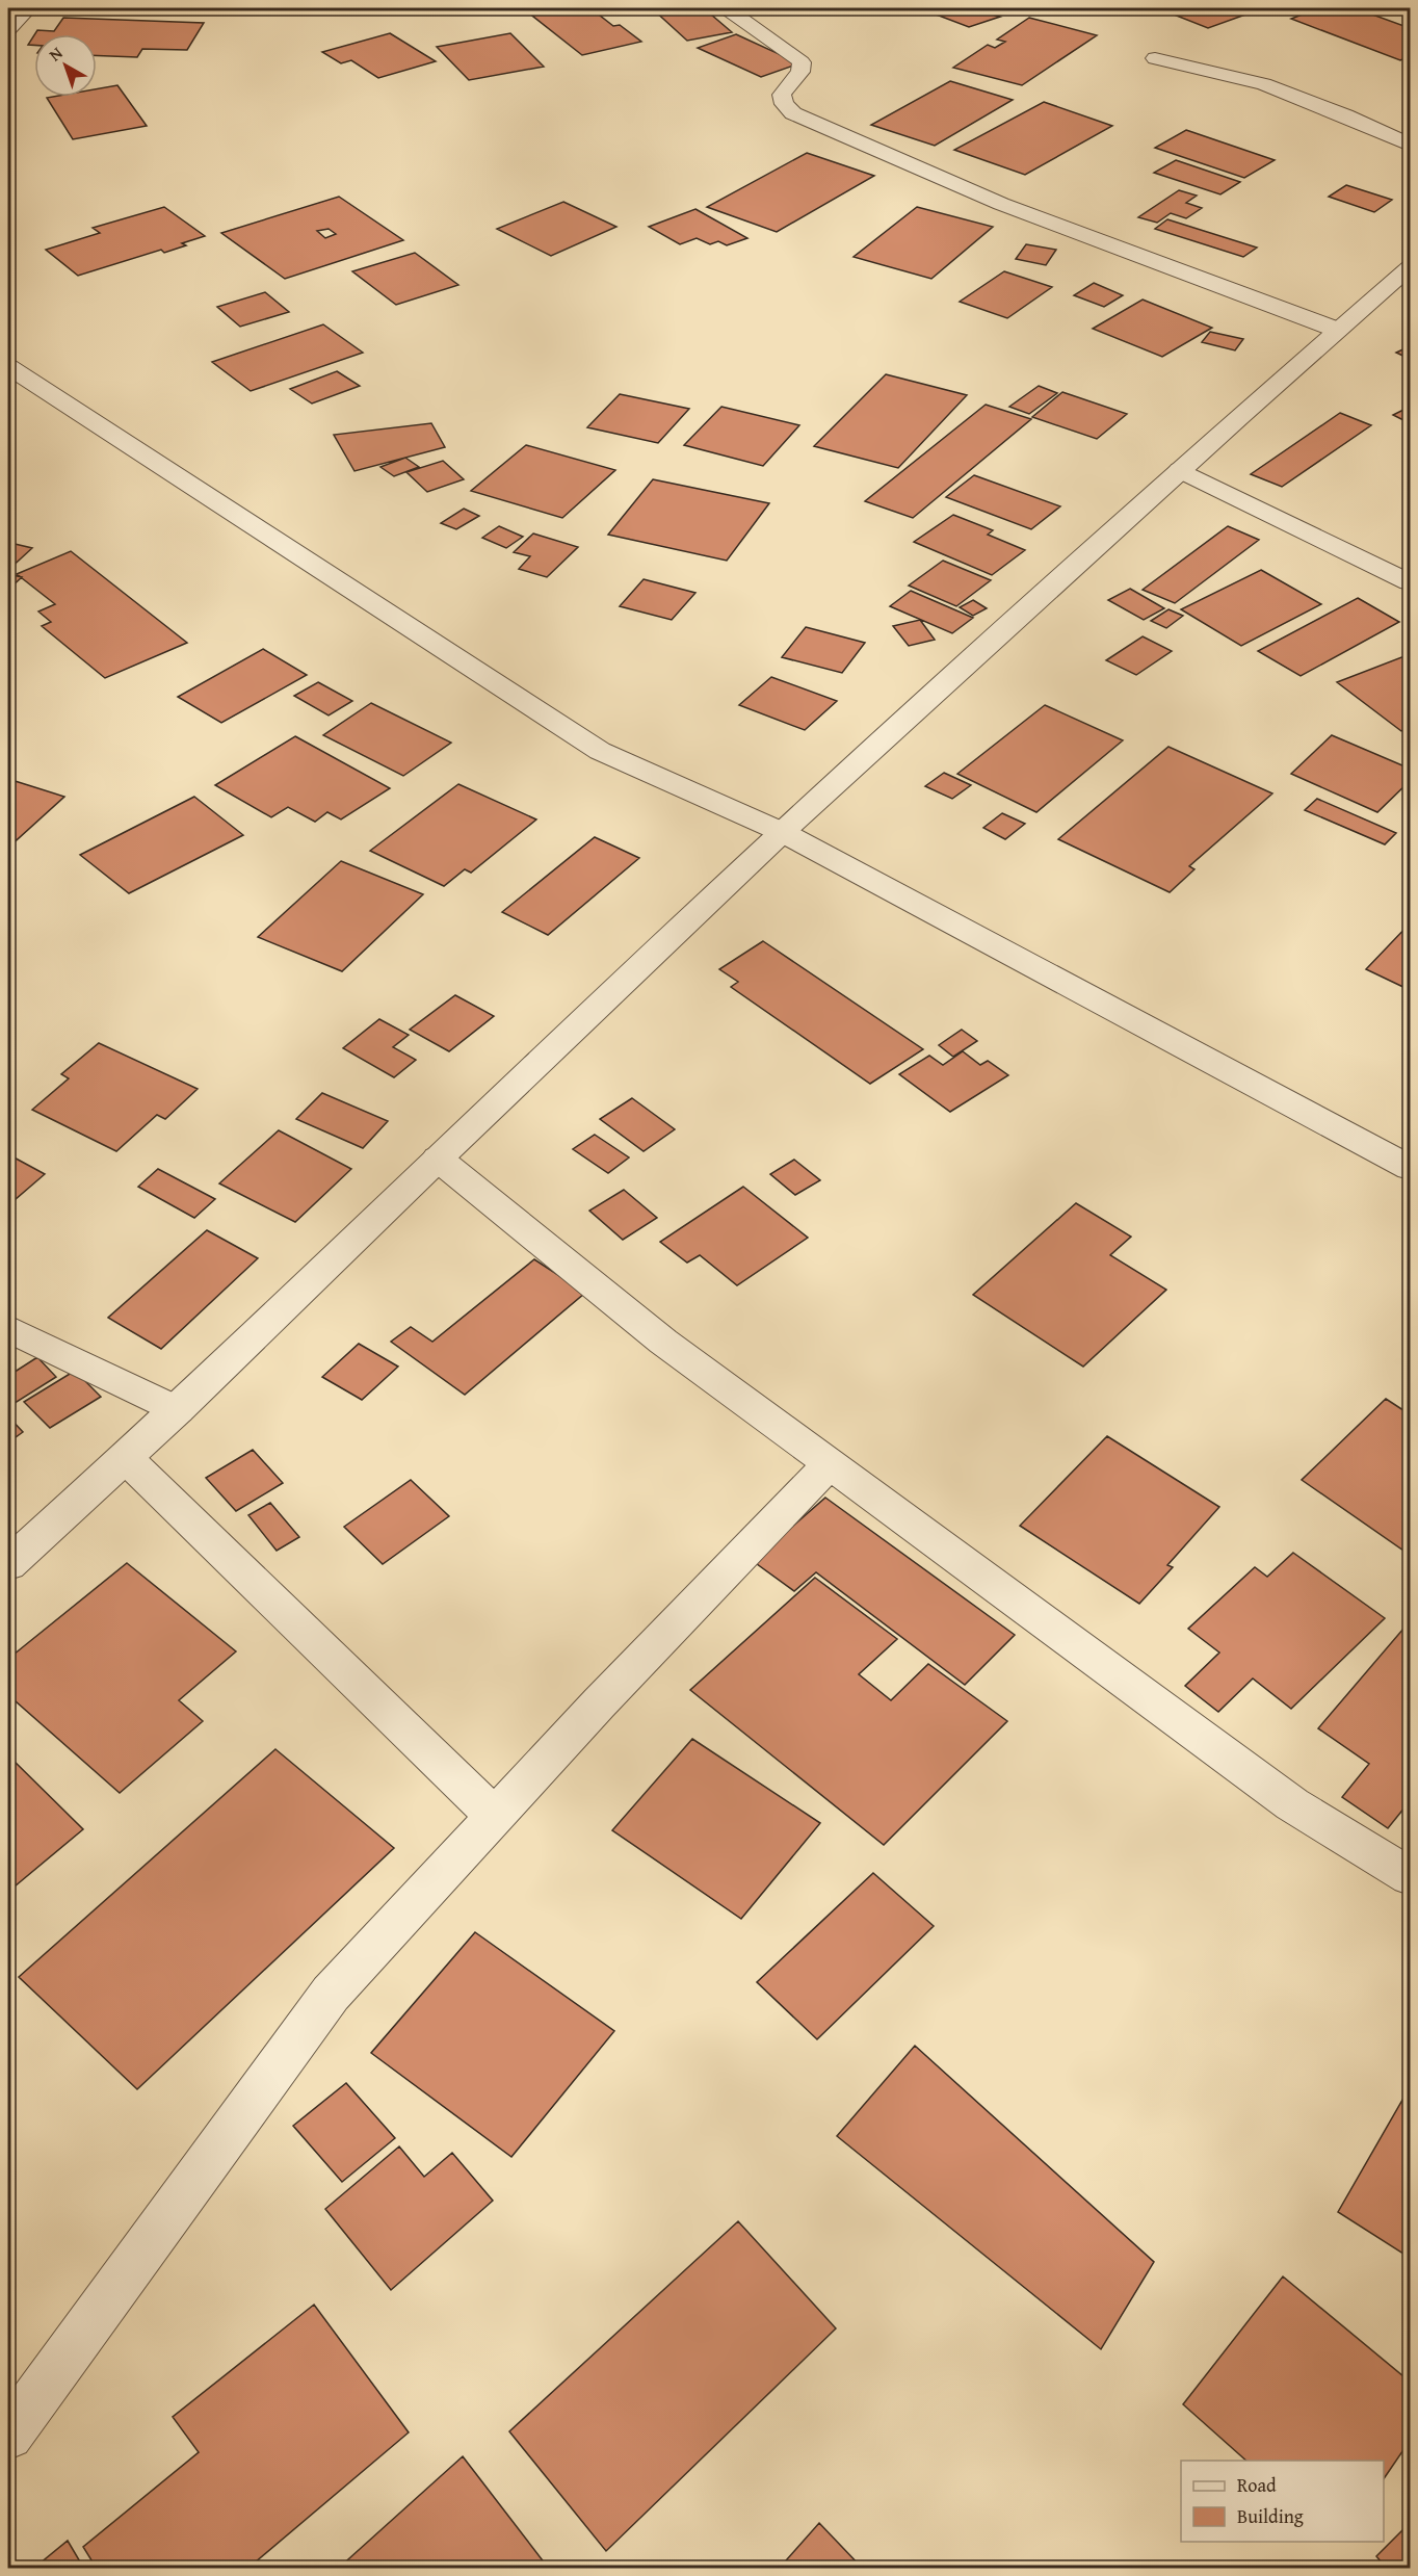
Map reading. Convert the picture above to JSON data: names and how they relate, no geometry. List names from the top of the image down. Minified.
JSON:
{"legend":["Road","Building"],"north":"top left"}
